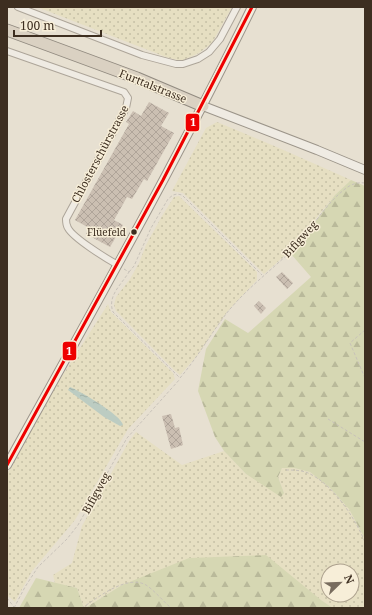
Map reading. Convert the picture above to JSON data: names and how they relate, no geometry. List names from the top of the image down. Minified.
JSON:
{"streets":{"highway":["Furttalstrasse"],"street":["Chlosterschürstrasse"],"path":["Bifigweg"]},"places":["Flüefeld"],"lines":["transit line 1"],"scale_bar":"100 m","north":"top right"}
